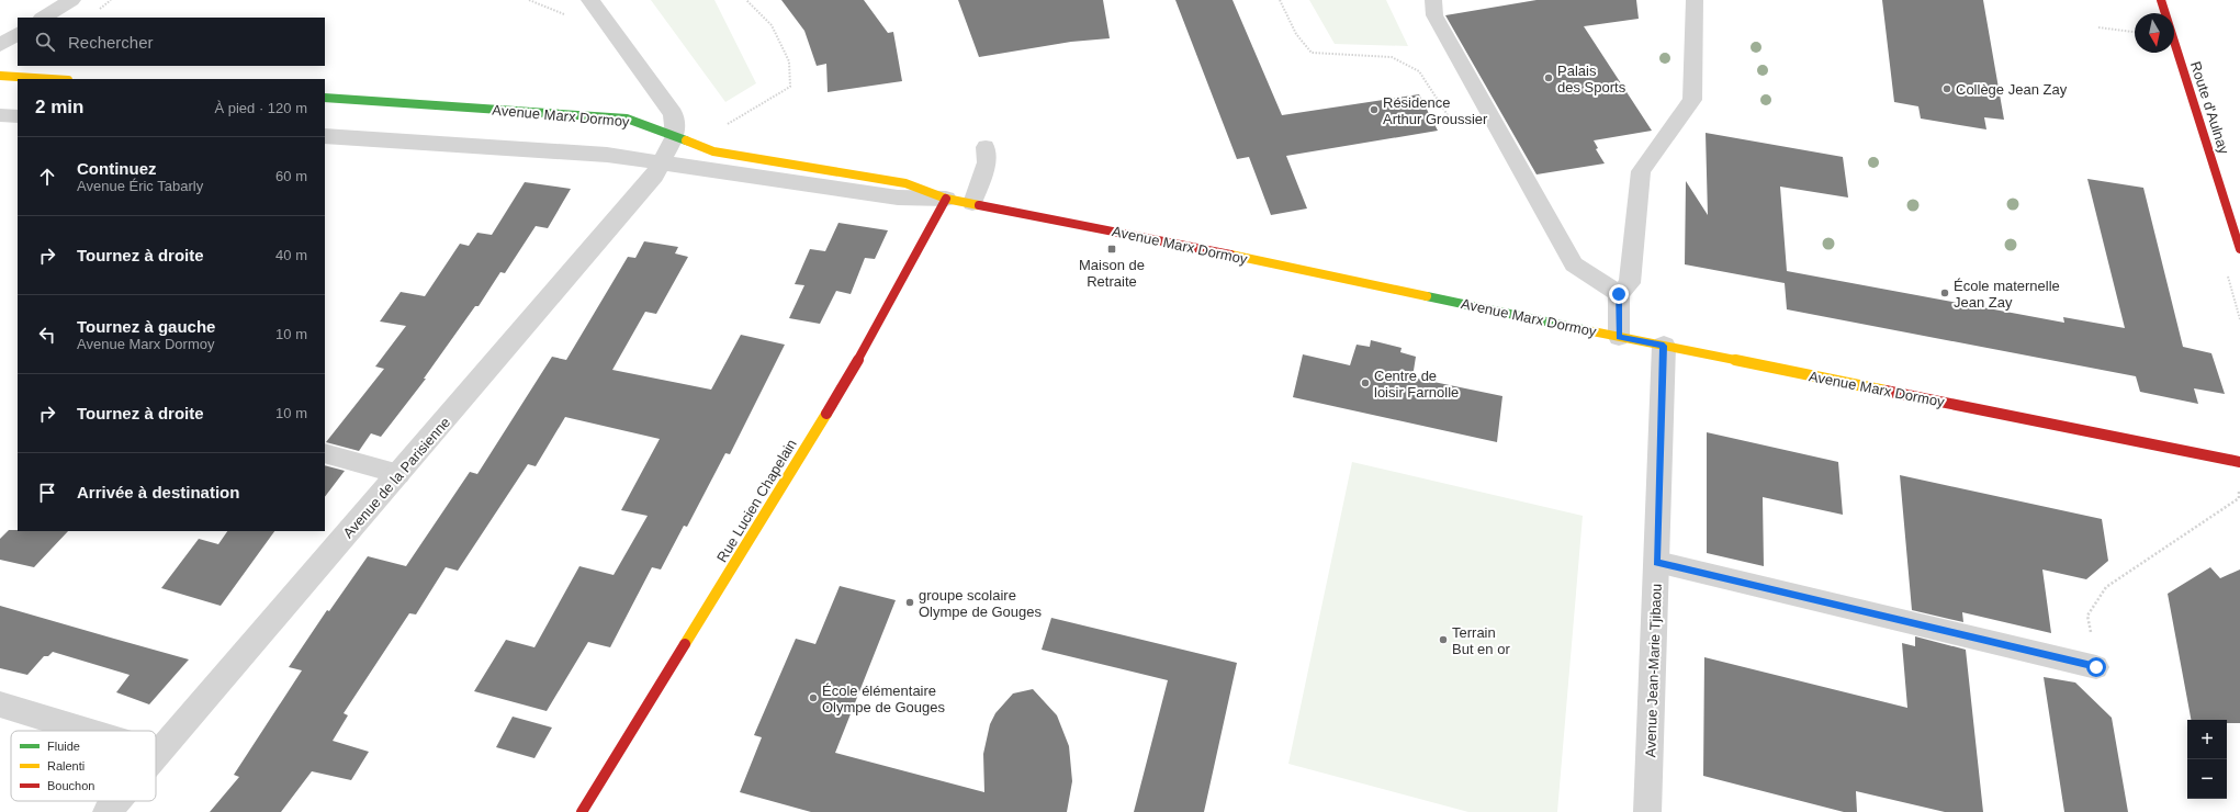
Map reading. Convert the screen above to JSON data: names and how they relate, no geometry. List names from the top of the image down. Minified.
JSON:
{"streets":{"street":["Route d'Aulnay","Avenue Marx Dormoy","Avenue de la Parisienne","Rue Lucien Chapelain","Avenue Jean-Marie Tjibaou"]},"crossings":[["Avenue Marx Dormoy","Avenue de la Parisienne"],["Avenue Marx Dormoy","Rue Lucien Chapelain"],["Avenue Marx Dormoy","Avenue Jean-Marie Tjibaou"]],"places":{"other":["Palais des Sports","Collège Jean Zay","Résidence Arthur Groussier","École maternelle Jean Zay","Centre de loisir Farnolle","groupe scolaire Olympe de Gouges","Terrain But en or","École élémentaire Olympe de Gouges"],"transit":["Maison de Retraite"]},"legend":["Fluide","Ralenti","Bouchon"],"north":"bottom","page":{"search":"Rechercher","heading":["2 min","À pied · 120 m"],"list":[["Continuez","Avenue Éric Tabarly","60 m"],["Tournez à droite","40 m"],["Tournez à gauche","Avenue Marx Dormoy","10 m"],["Tournez à droite","10 m"],"Arrivée à destination"],"map_buttons":["+","−"]}}
